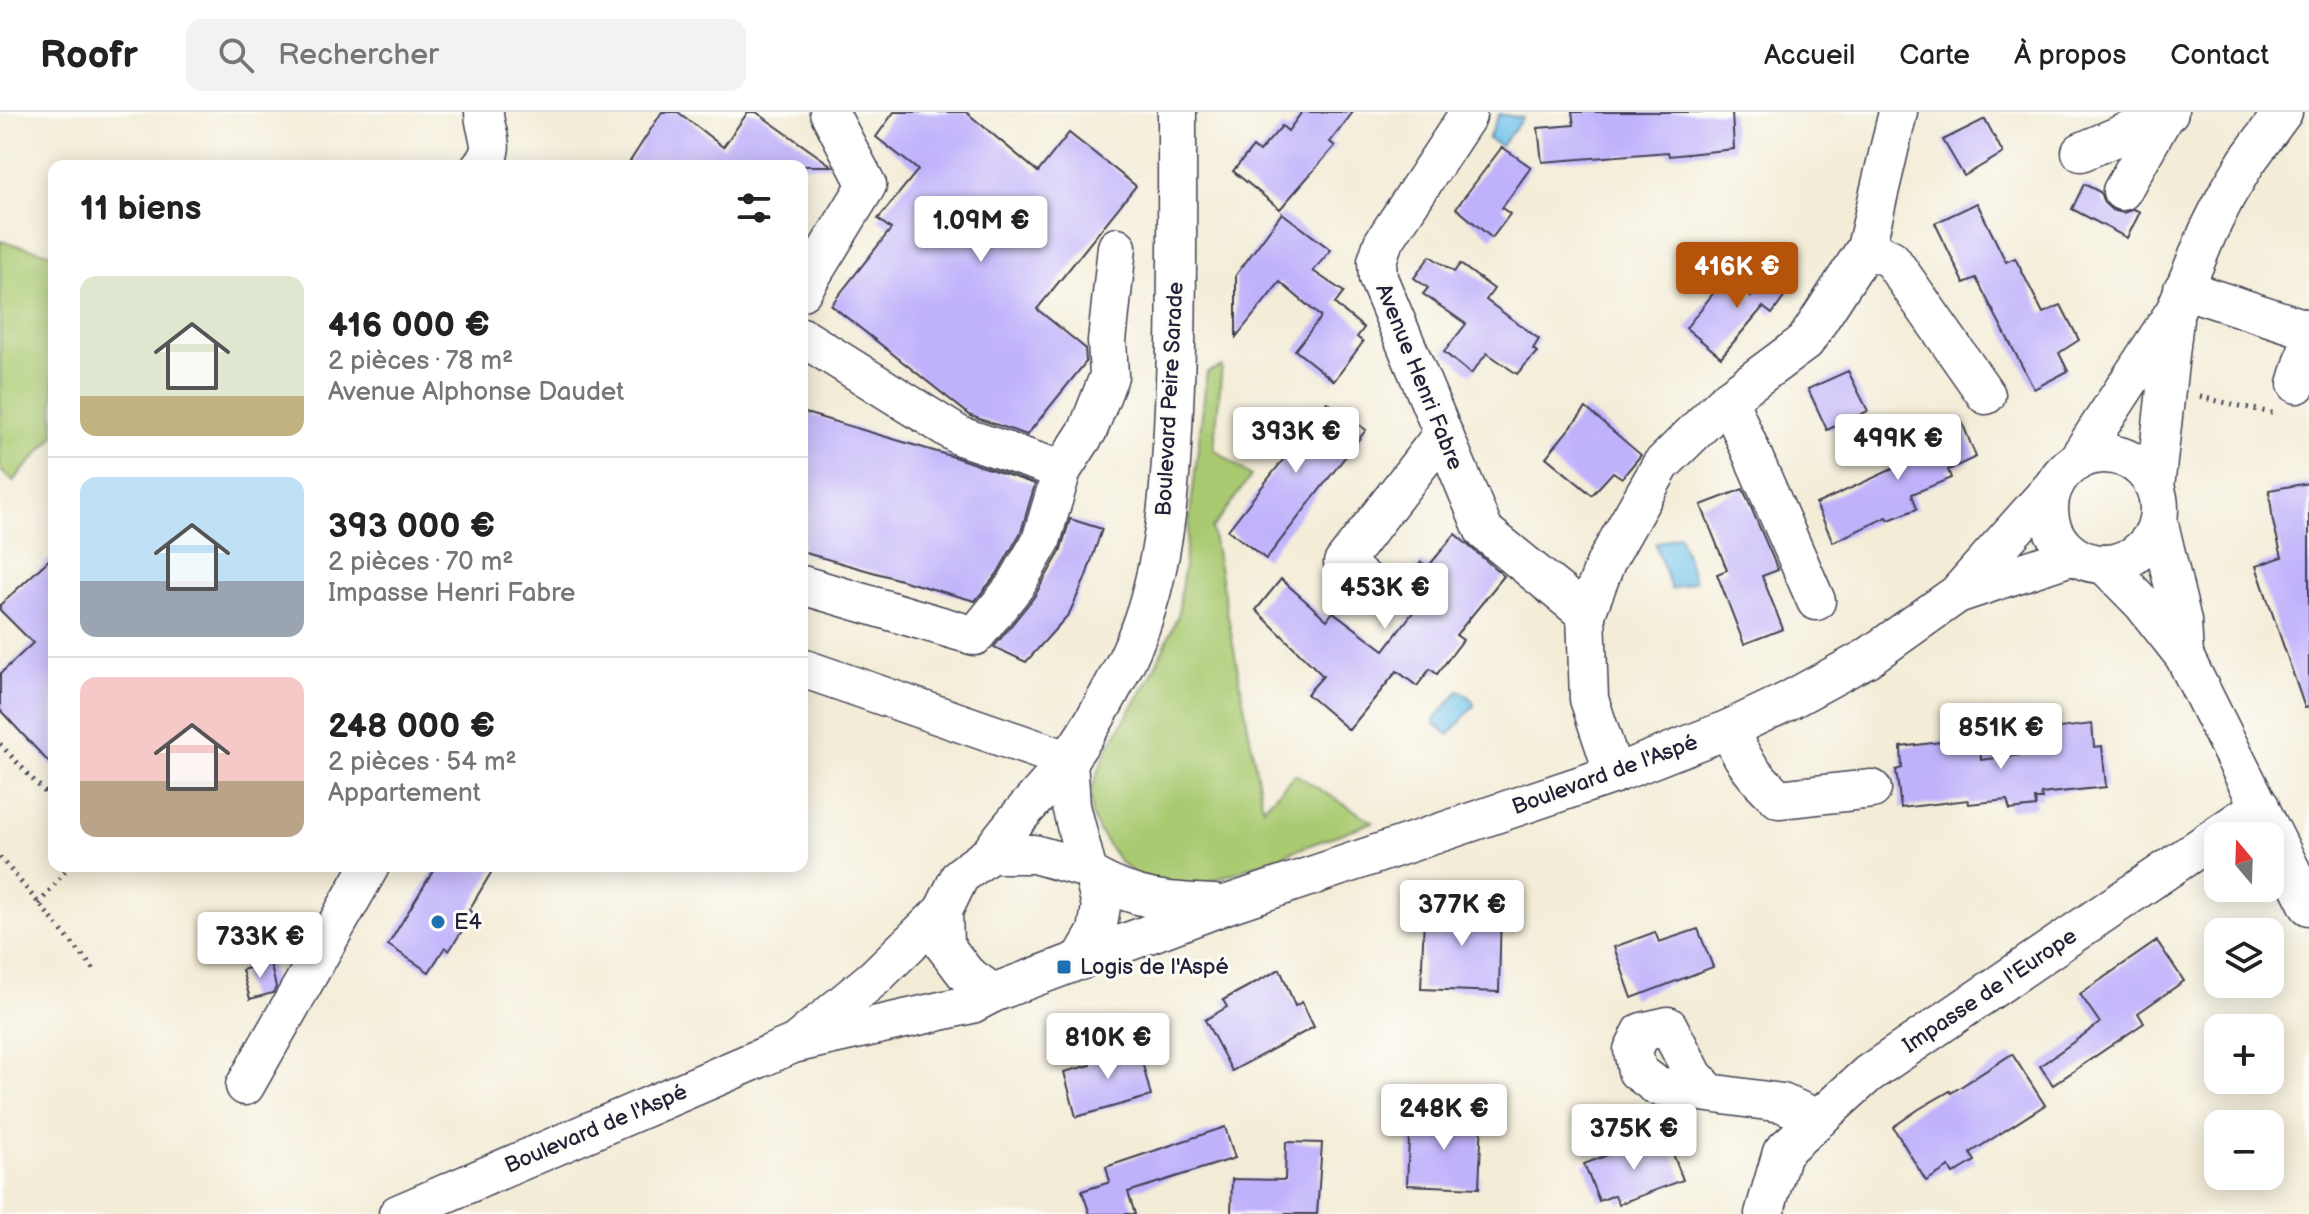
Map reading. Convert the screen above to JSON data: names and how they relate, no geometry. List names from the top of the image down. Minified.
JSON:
{"streets":{"street":["Avenue Henri Fabre","Boulevard Peire Sarade","Boulevard de l'Aspé","Impasse de l'Europe"]},"crossings":[["Boulevard Peire Sarade","Boulevard de l'Aspé"]],"places":{"other":["E4"],"transit":["Logis de l'Aspé"]},"north":"top","page":{"header":"Roofr","search":"Rechercher","nav":["Accueil","Carte","À propos","Contact"],"heading":"11 biens","price":["1.09M €","416K €","393K €","499K €","453K €","851K €","377K €","733K €","810K €","248K €","375K €"],"list":[{"name":"416 000 €","note":"2 pièces · 78 m² · Avenue Alphonse Daudet"},{"name":"393 000 €","note":"2 pièces · 70 m² · Impasse Henri Fabre"},{"name":"248 000 €","note":"2 pièces · 54 m² · Appartement"}],"map_buttons":["+","−"]}}
